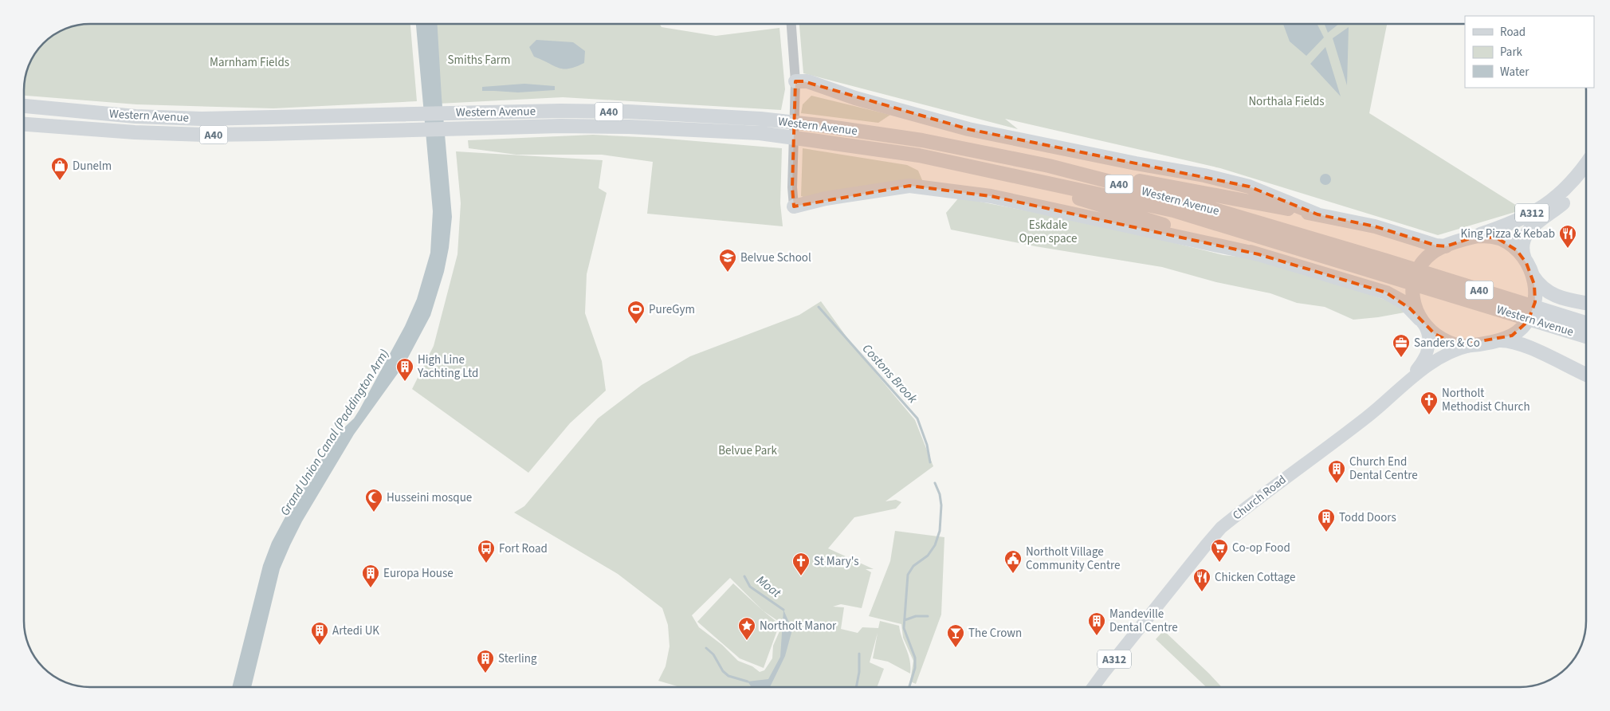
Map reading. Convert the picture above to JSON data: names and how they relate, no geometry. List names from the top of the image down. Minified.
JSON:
{"streets":{"highway":["Western Avenue","A40","A312"],"main road":["Church Road"]},"crossings":[["Western Avenue","A40"],["A40","A312"],["A312","Church Road"]],"water":["Costons Brook","Grand Union Canal (Paddington Arm)","Moat"],"parks":["Smiths Farm","Marnham Fields","Northala Fields","Eskdale Open space","Belvue Park"],"places":{"shop":["Dunelm"],"restaurant":["King Pizza & Kebab","Chicken Cottage"],"school or university":["Belvue School"],"sports":["PureGym"],"office":["Sanders & Co"],"building":["High Line Yachting Ltd","Church End Dental Centre","Todd Doors","Europa House","Mandeville Dental Centre","Artedi UK","Sterling"],"church":["Northolt Methodist Church","St Mary's"],"mosque":["Husseini mosque"],"supermarket":["Co-op Food"],"bus stop":["Fort Road"],"public building":["Northolt Village Community Centre"],"place":["Northolt Manor"],"bar":["The Crown"]},"legend":["Road","Park","Water"]}
